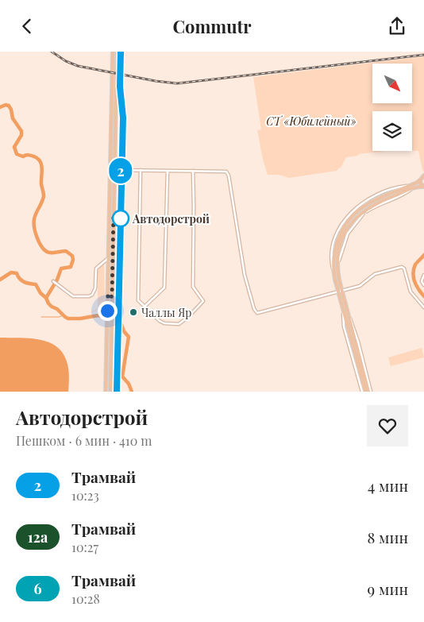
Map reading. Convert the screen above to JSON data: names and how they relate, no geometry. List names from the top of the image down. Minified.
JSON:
{"parks":["СТ «Юбилейный»"],"places":["Автодорстрой","Чаллы Яр"],"lines":["tram line 2"],"north":"bottom right","page":{"header":"Commutr","on_map":"2","heading":["Автодорстрой","Пешком · 6 мин · 410 m"],"list":[{"mark":"2","name":"Трамвай","note":"10:23","value":"4 мин"},{"mark":"12а","name":"Трамвай","note":"10:27","value":"8 мин"},{"mark":"6","name":"Трамвай","note":"10:28","value":"9 мин"}]}}
